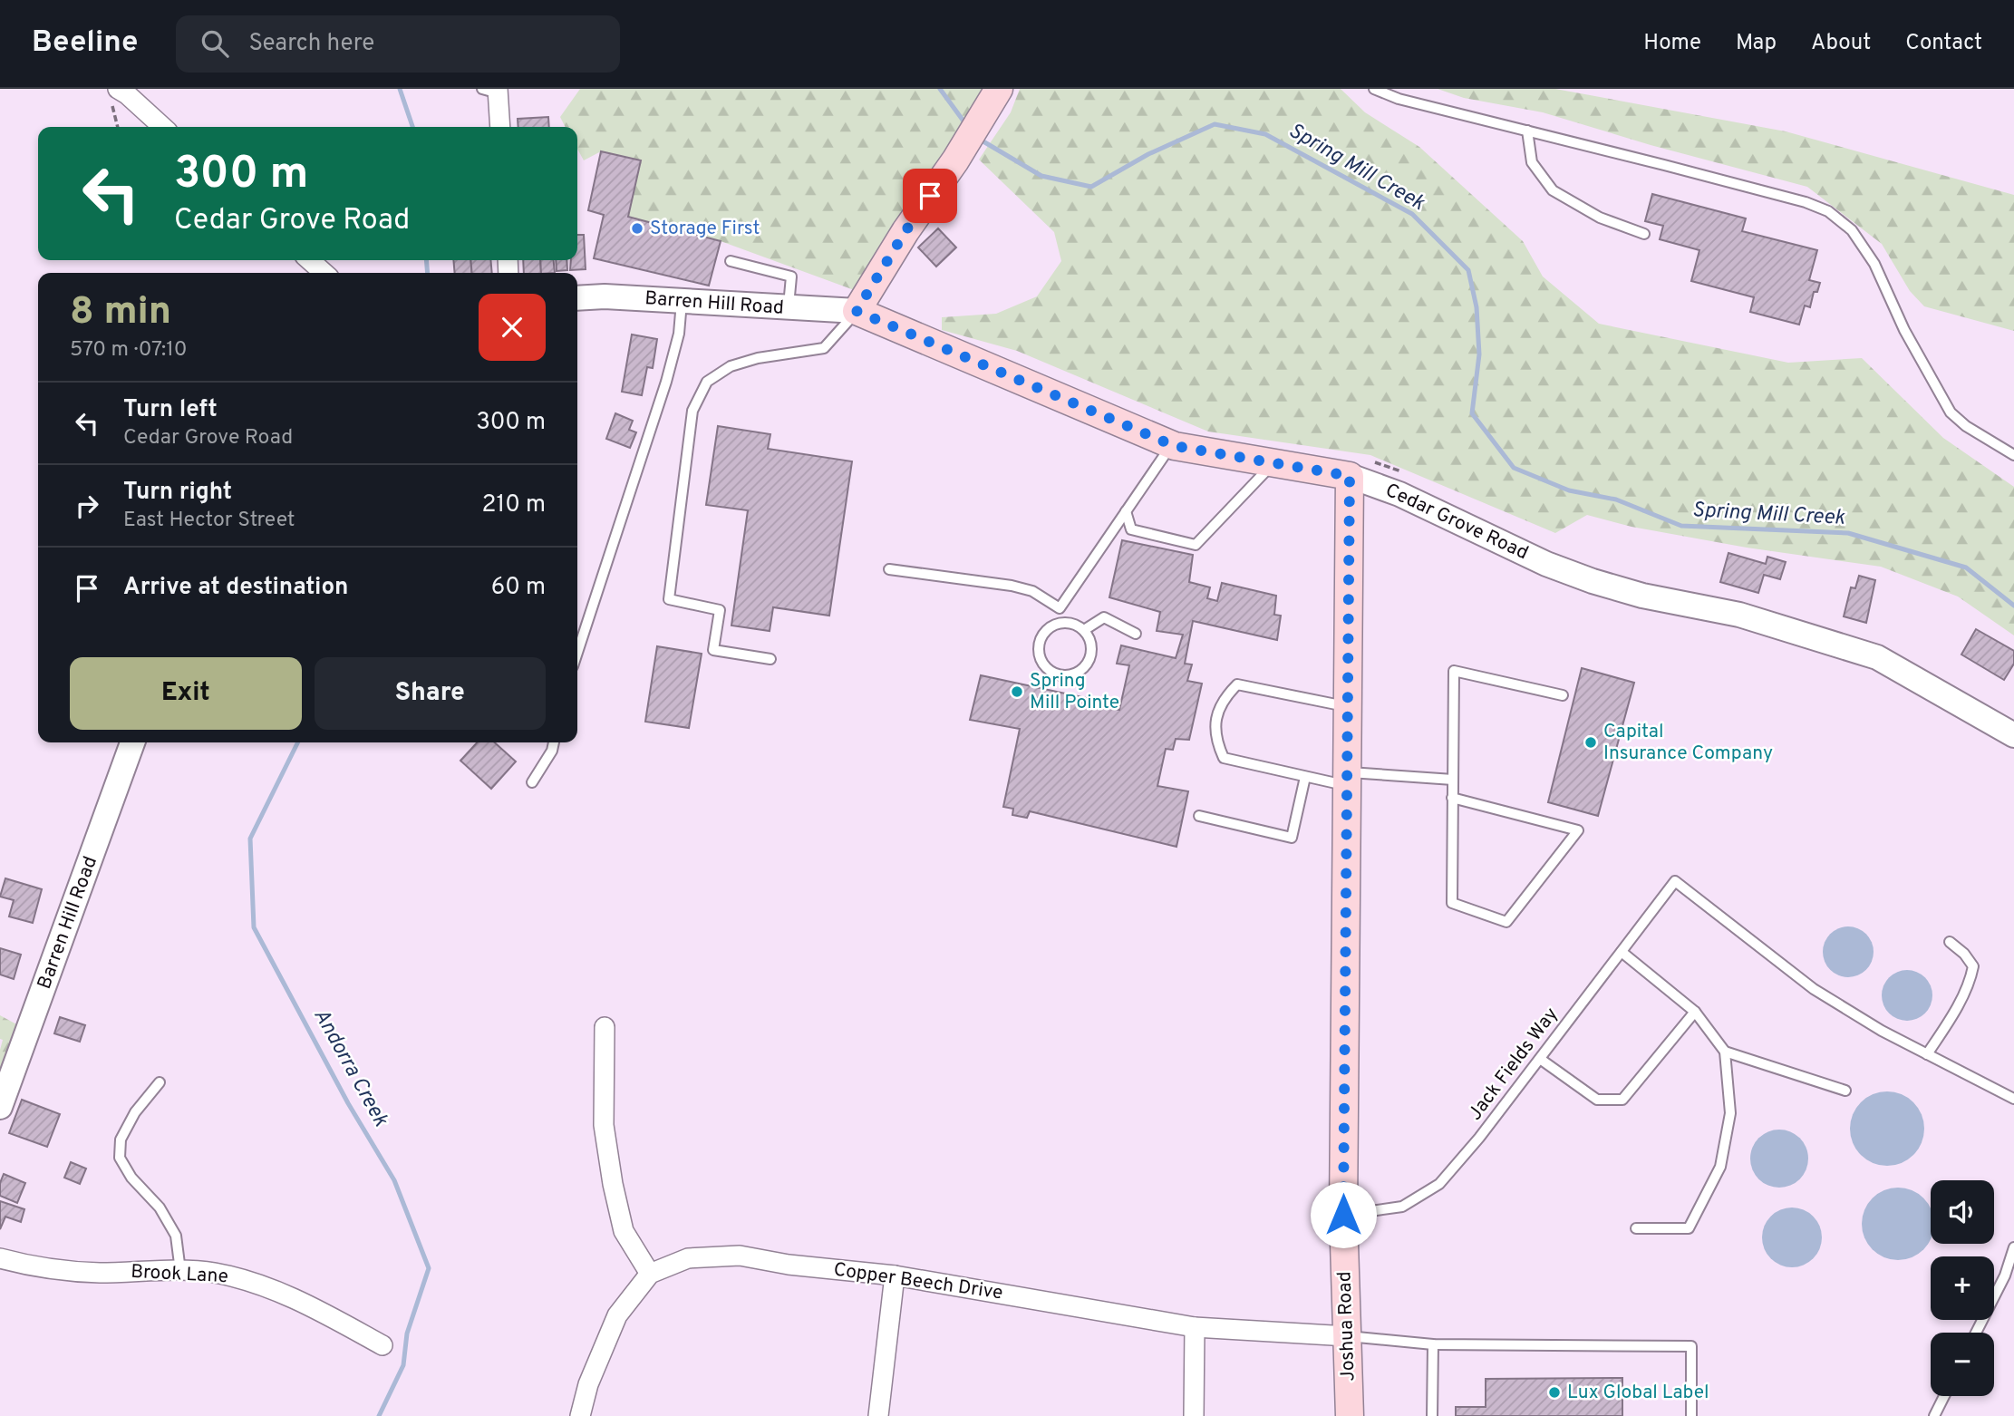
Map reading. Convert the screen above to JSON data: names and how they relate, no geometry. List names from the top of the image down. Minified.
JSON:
{"streets":{"main road":["Cedar Grove Road","Joshua Road"],"street":["Barren Hill Road","Brook Lane","Copper Beech Drive"],"lane":["Jack Fields Way"]},"crossings":[["Barren Hill Road","Cedar Grove Road"],["Cedar Grove Road","Joshua Road"],["Jack Fields Way","Joshua Road"],["Copper Beech Drive","Joshua Road"]],"water":["Spring Mill Creek","Andorra Creek"],"places":["Storage First","Spring Mill Pointe","Capital Insurance Company","Lux Global Label"],"page":{"header":"Beeline","search":"Search here","nav":["Home","Map","About","Contact"],"turn":["300 m","Cedar Grove Road"],"heading":["8 min","570 m · 07:10"],"list":[{"name":"Turn left","note":"Cedar Grove Road","value":"300 m"},{"name":"Turn right","note":"East Hector Street","value":"210 m"},{"name":"Arrive at destination","value":"60 m"}],"buttons":["Exit","Share"],"map_buttons":["+","−"]}}
